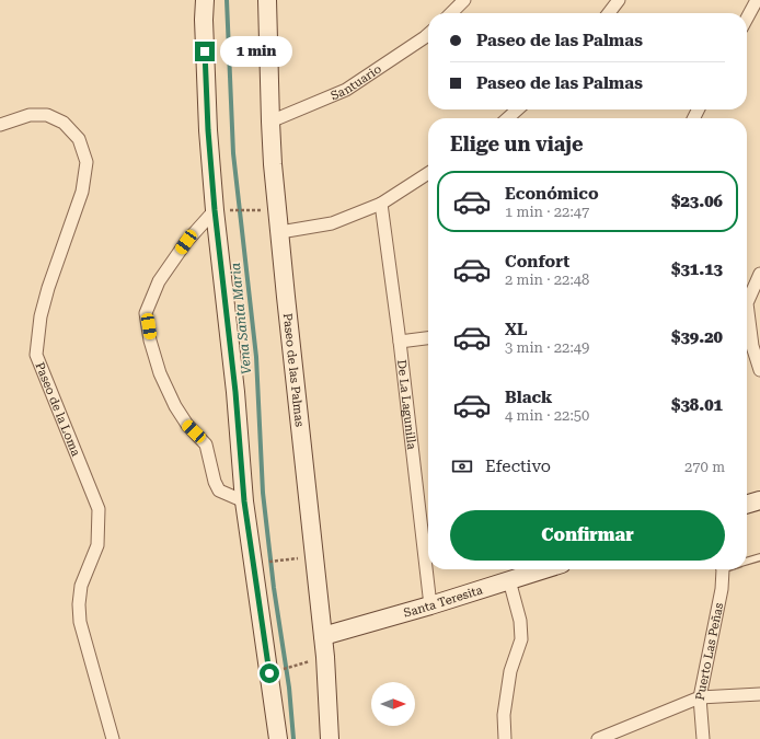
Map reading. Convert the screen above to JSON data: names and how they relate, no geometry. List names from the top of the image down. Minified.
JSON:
{"streets":{"street":["Santuario","Paseo de las Palmas","De La Lagunilla","Paseo de la Loma","Santa Teresita","Puerto Las Peñas"]},"crossings":[["Santuario","Paseo de las Palmas"],["Paseo de las Palmas","Santa Teresita"],["De La Lagunilla","Santa Teresita"]],"water":["Vena Santa Maria"],"north":"right","page":{"banner":["Paseo de las Palmas","Paseo de las Palmas"],"bubble":"1 min","heading":"Elige un viaje","list":[{"name":"Económico","note":"1 min · 22:47","value":"$23.06"},{"name":"Confort","note":"2 min · 22:48","value":"$31.13"},{"name":"XL","note":"3 min · 22:49","value":"$39.20"},{"name":"Black","note":"4 min · 22:50","value":"$38.01"}],"pay":["Efectivo","270 m"],"buttons":"Confirmar"}}
